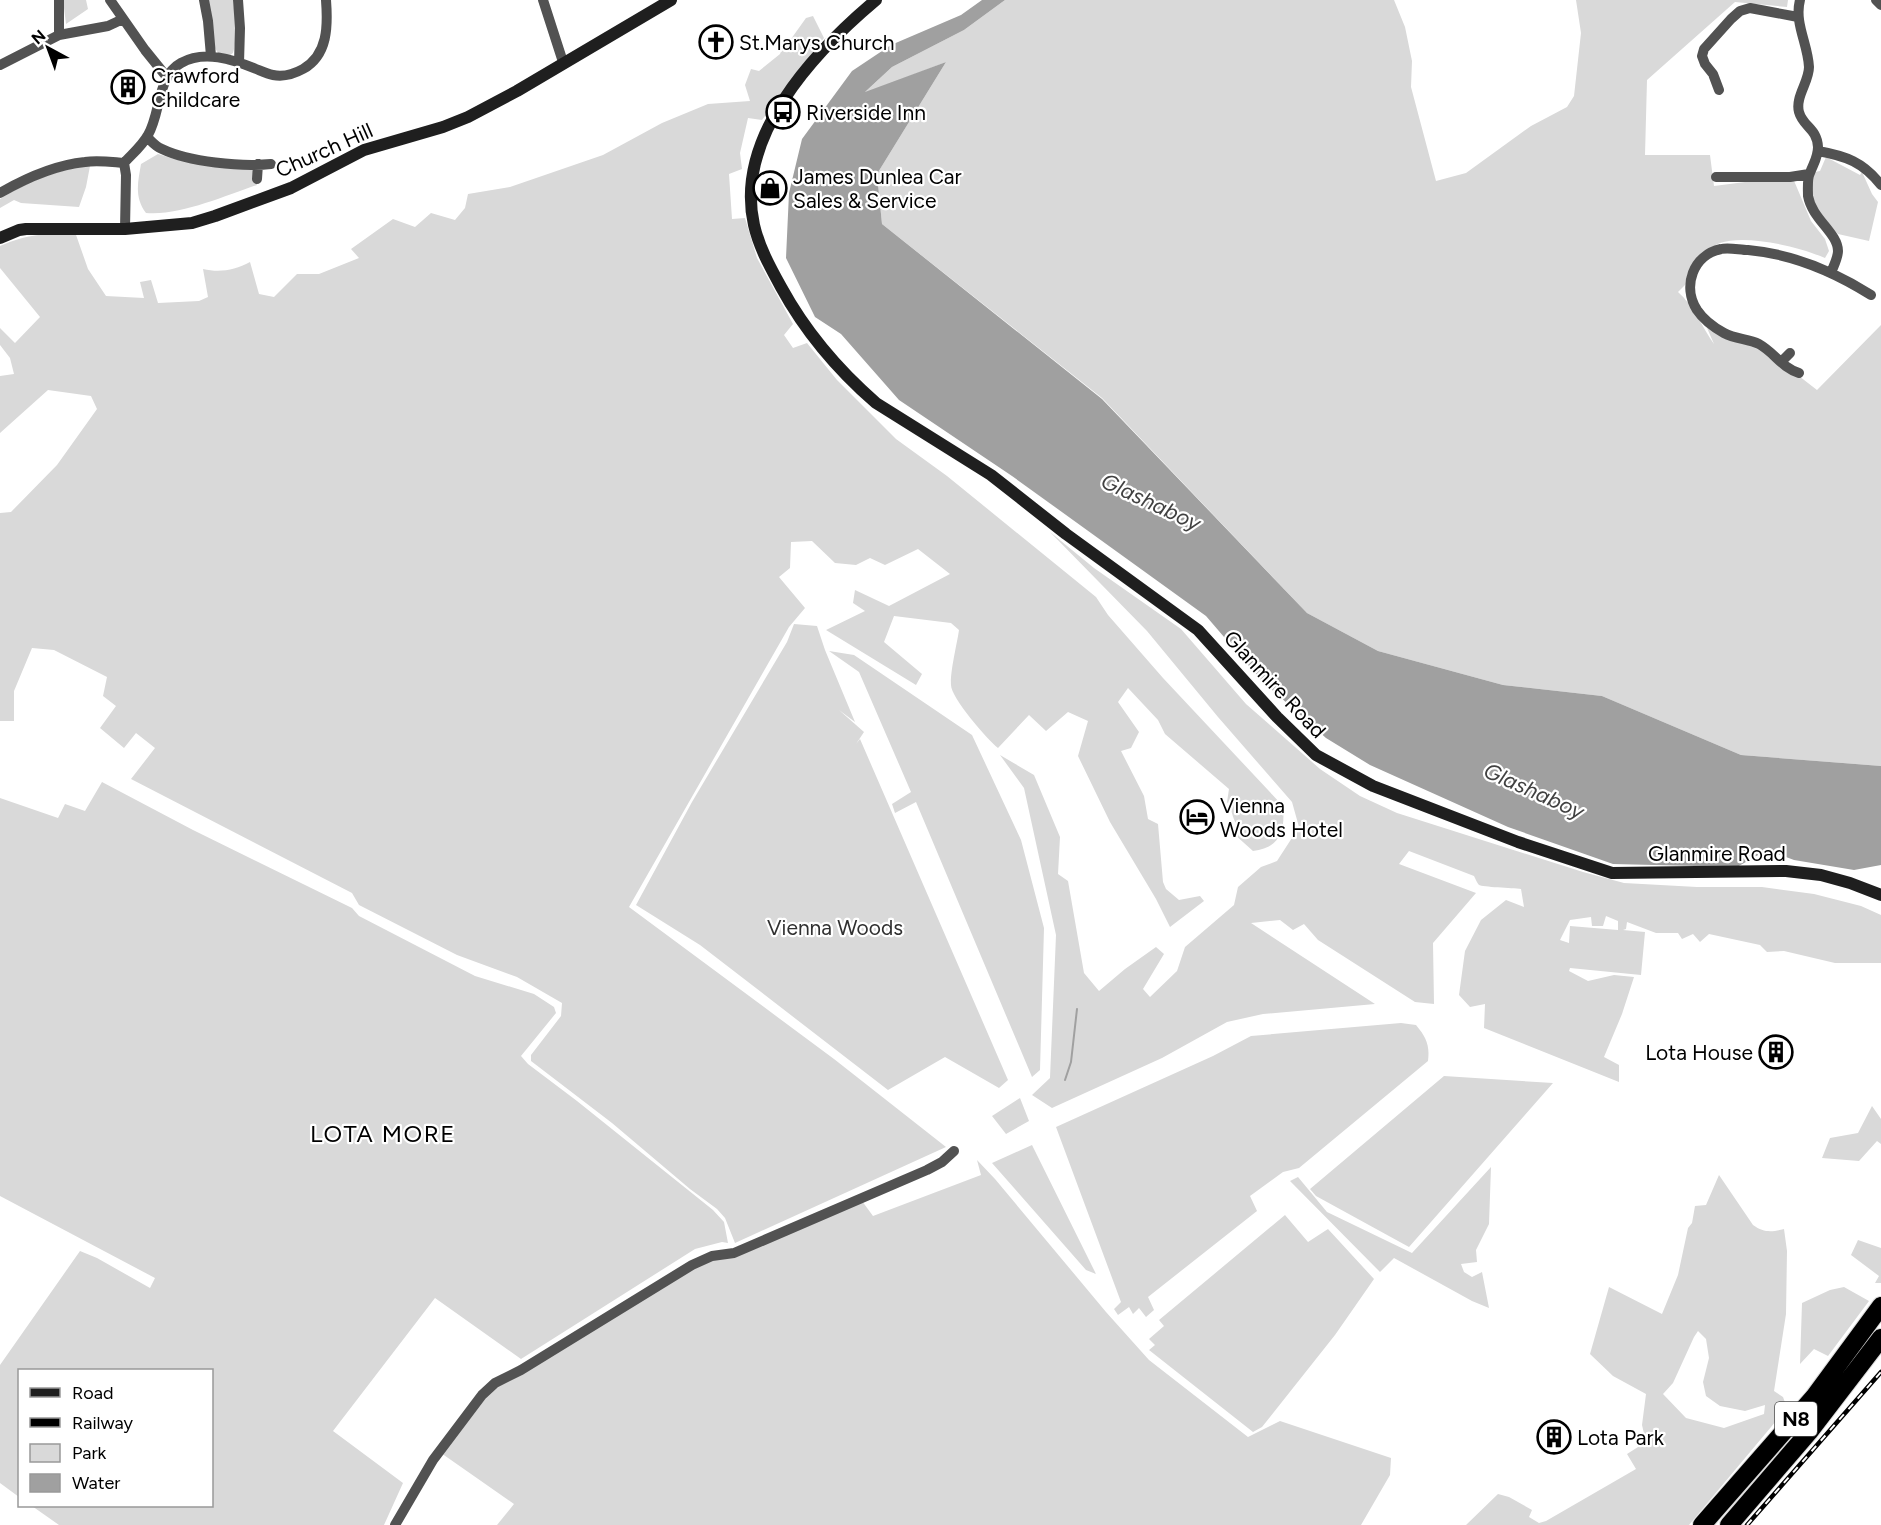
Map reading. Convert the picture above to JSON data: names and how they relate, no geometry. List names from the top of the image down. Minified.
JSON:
{"streets":{"highway":["N8"],"main road":["Church Hill","Glanmire Road"]},"districts":["LOTA MORE"],"water":["Glashaboy"],"parks":["Vienna Woods"],"places":{"church":["St.Marys Church"],"building":["Crawford Childcare","Lota House","Lota Park"],"bus stop":["Riverside Inn"],"shop":["James Dunlea Car Sales & Service"],"hotel":["Vienna Woods Hotel"]},"legend":["Road","Railway","Park","Water"],"north":"top left"}
